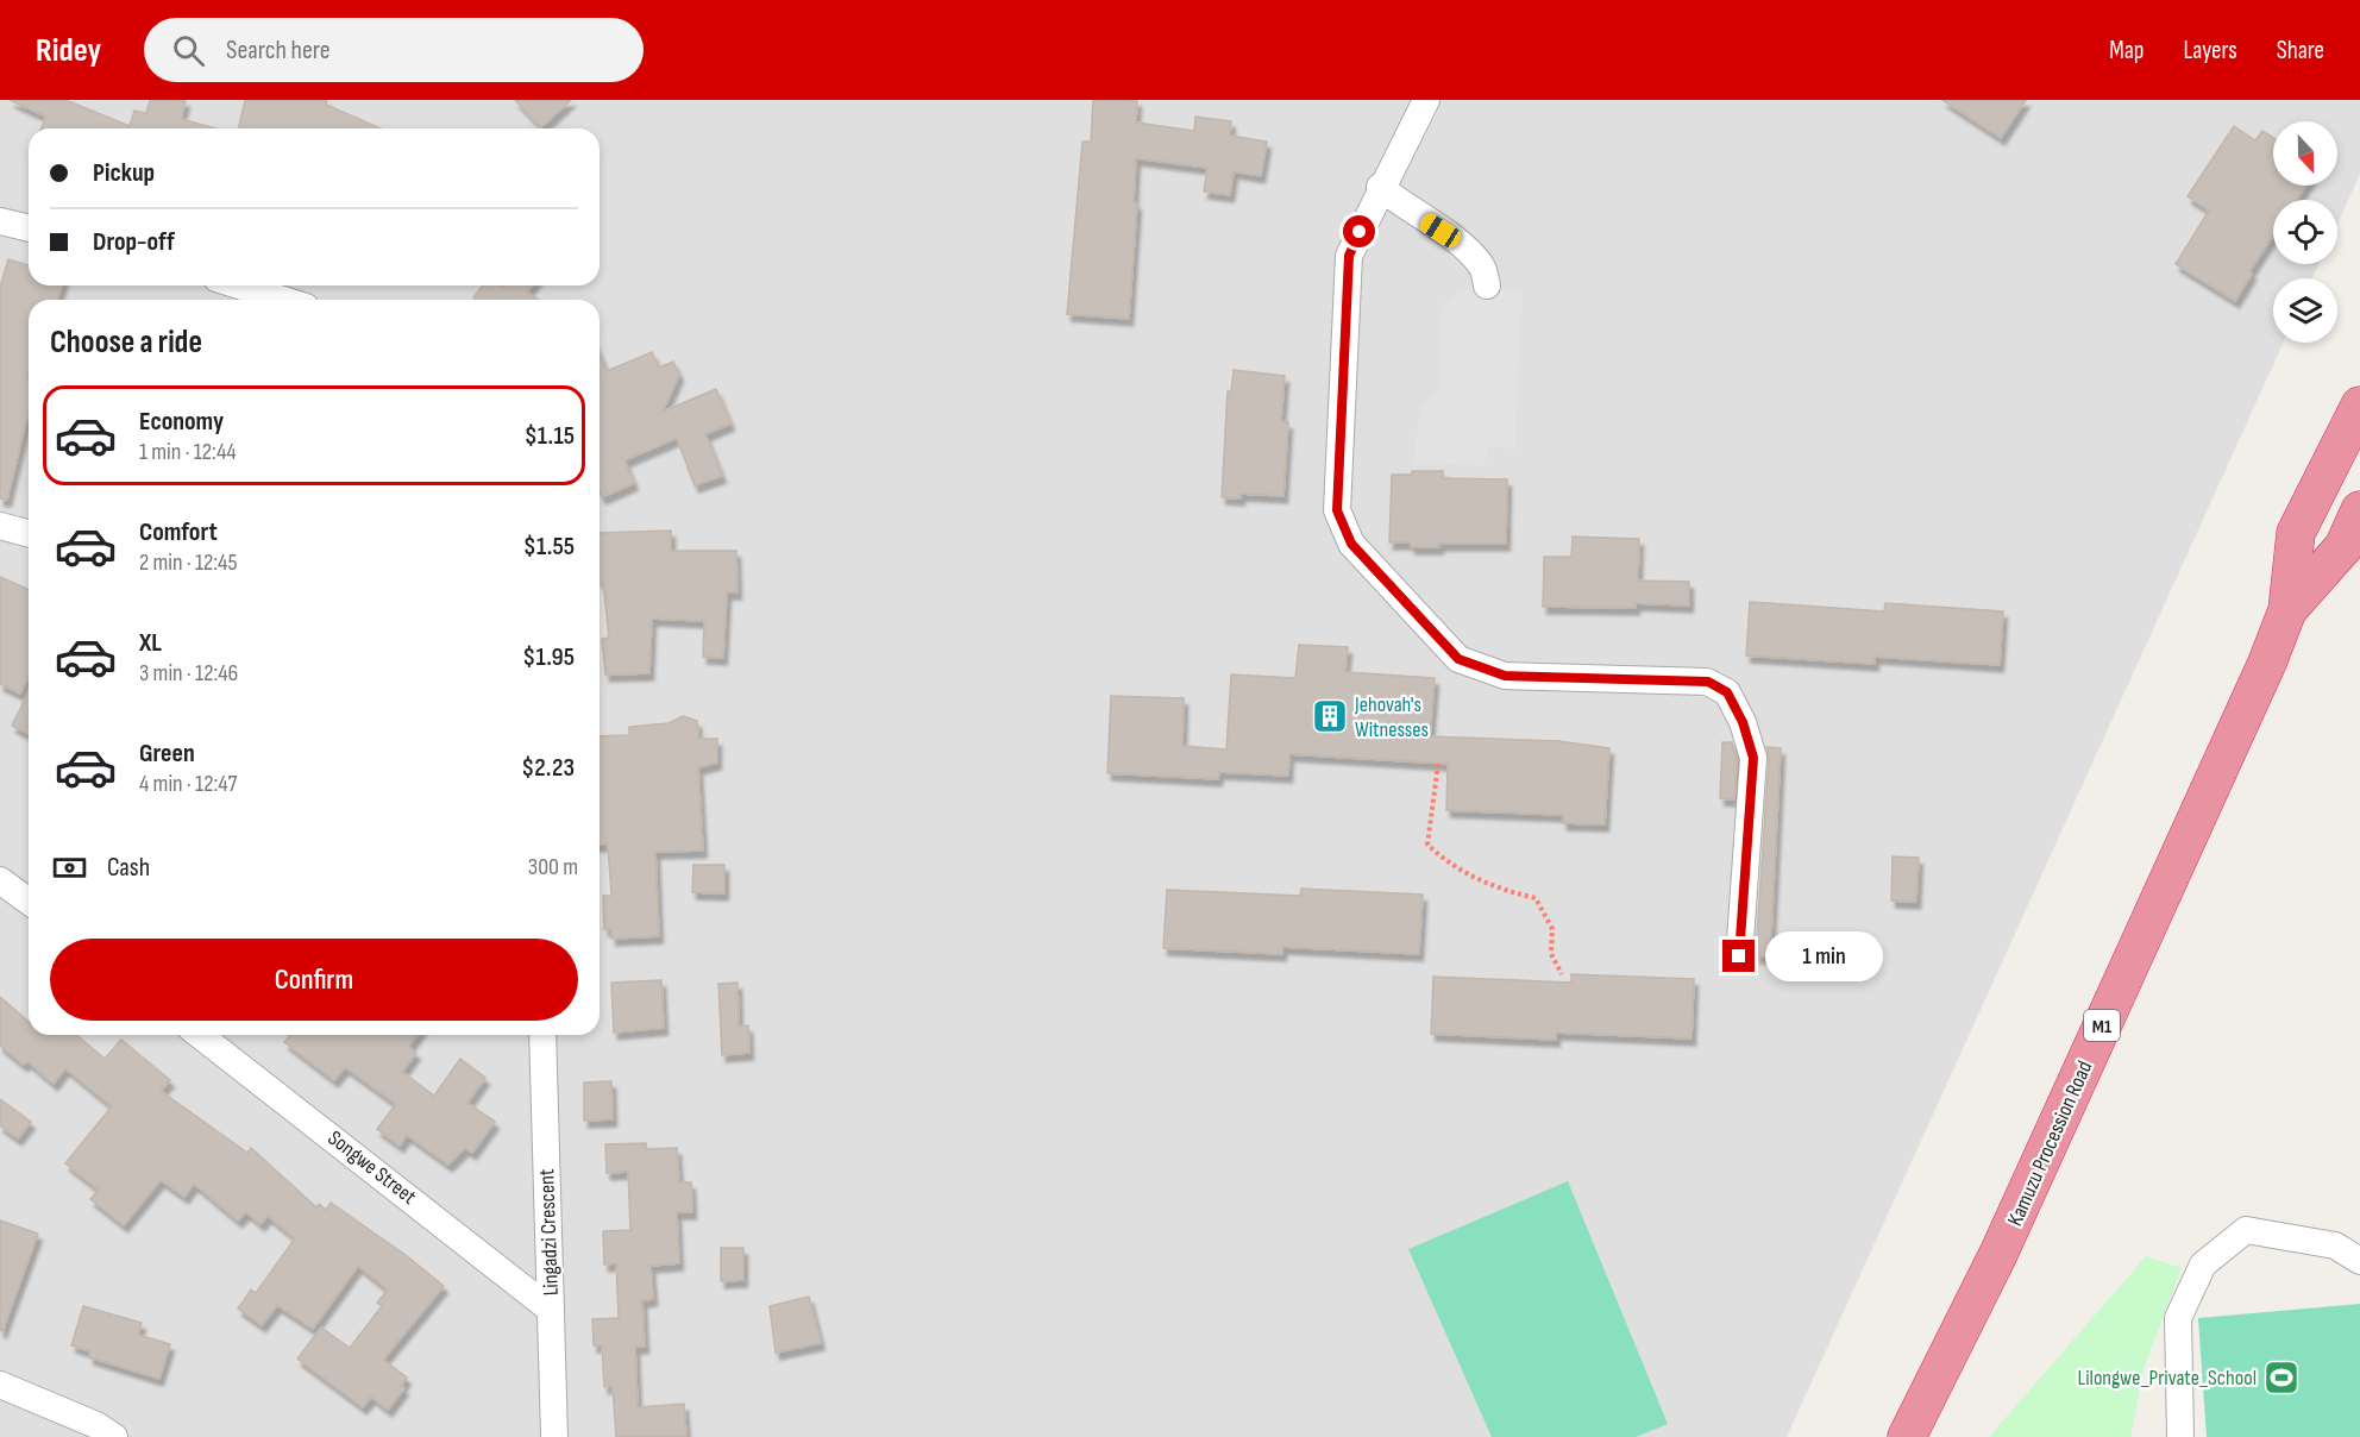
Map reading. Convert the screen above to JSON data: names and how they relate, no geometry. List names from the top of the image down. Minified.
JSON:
{"streets":{"highway":["M1","Kamuzu Procession Road"],"street":["Songwe Street","Lingadzi Crescent"]},"crossings":[["Songwe Street","Lingadzi Crescent"]],"places":{"building":["Jehovah's Witnesses"],"sports":["Lilongwe_Private_School"]},"north":"bottom","page":{"header":"Ridey","search":"Search here","nav":["Map","Layers","Share"],"banner":["Pickup","Drop-off"],"heading":"Choose a ride","list":[{"name":"Economy","note":"1 min · 12:44","value":"$1.15"},{"name":"Comfort","note":"2 min · 12:45","value":"$1.55"},{"name":"XL","note":"3 min · 12:46","value":"$1.95"},{"name":"Green","note":"4 min · 12:47","value":"$2.23"}],"pay":["Cash","300 m"],"buttons":"Confirm","bubble":"1 min"}}
